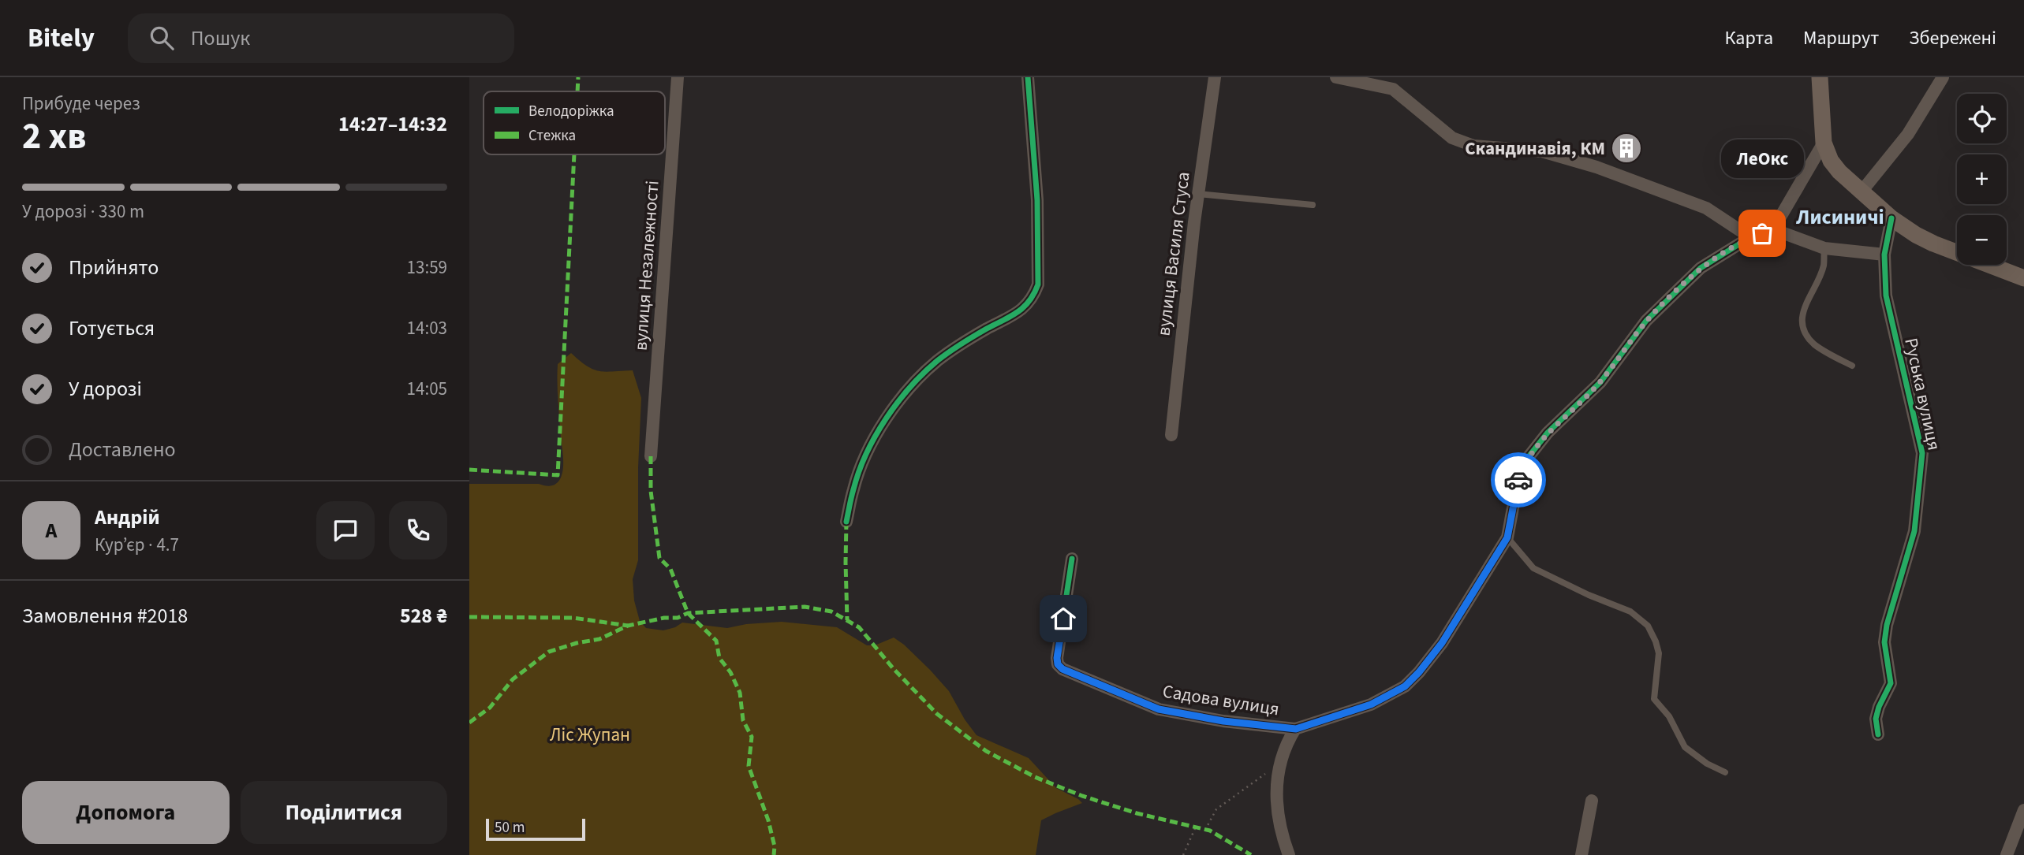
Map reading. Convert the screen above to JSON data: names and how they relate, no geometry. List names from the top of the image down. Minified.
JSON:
{"streets":{"street":["вулиця Василя Стуса","вулиця Незалежності","Руська вулиця","Садова вулиця"]},"districts":["Лисиничі"],"parks":["Ліс Жупан"],"places":{"building":["Скандинавія, КМ"],"other":["ЛеОкс"]},"legend":["Велодоріжка","Стежка"],"scale_bar":"50 m","page":{"header":"Bitely","search":"Пошук","nav":["Карта","Маршрут","Збережені"],"heading":["2 хв","Прибуде через","14:27–14:32"],"panel":["Андрій","Кур’єр · 4.7","Замовлення #2018","528 ₴"],"map_buttons":["+","−"],"bubble":"ЛеОкс","bar":"У дорозі · 330 m","list":[["Прийнято","13:59"],["Готується","14:03"],["У дорозі","14:05"],"Доставлено"],"round":"А","buttons":["Допомога","Поділитися"],"scale":"50 m"}}
